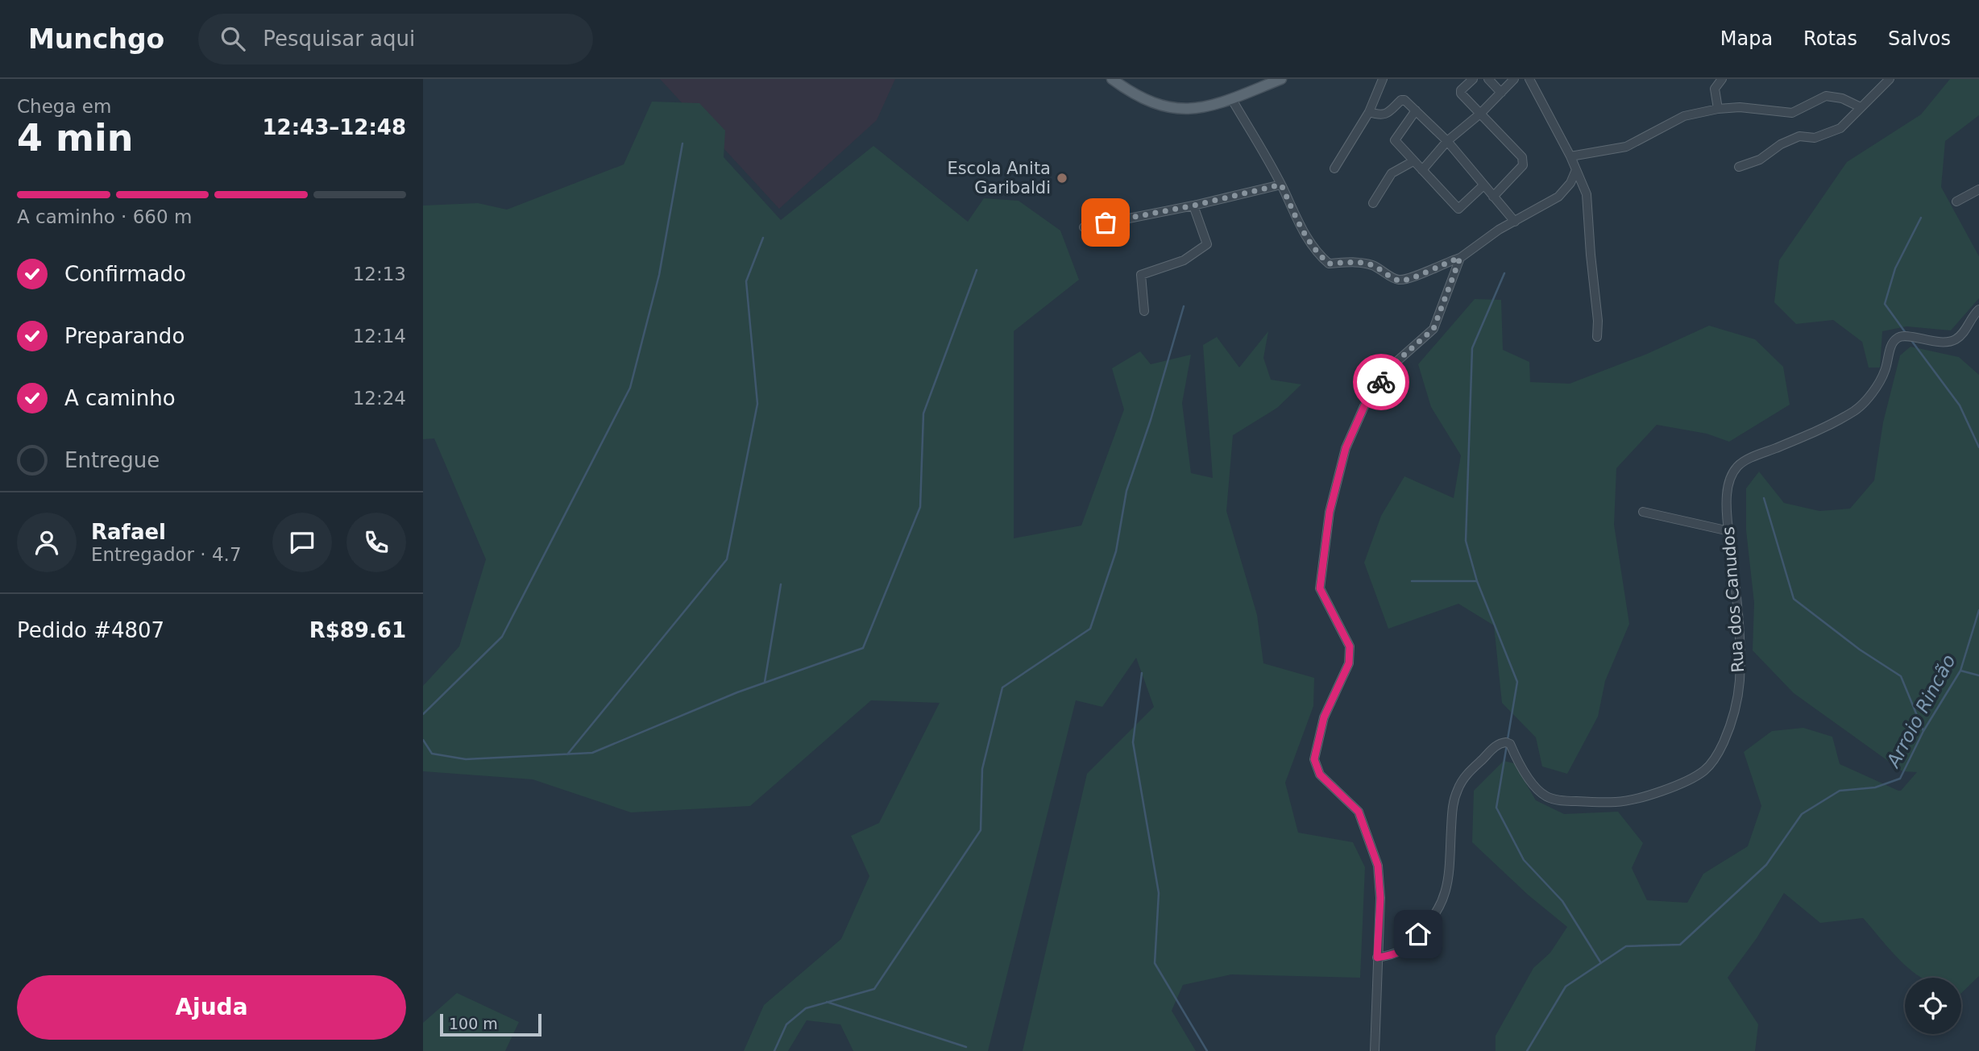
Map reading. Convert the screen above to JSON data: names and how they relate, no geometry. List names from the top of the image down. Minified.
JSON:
{"streets":{"street":["Rua dos Canudos"]},"water":["Arroio Rincão"],"places":["Escola Anita Garibaldi"],"scale_bar":"100 m","page":{"header":"Munchgo","search":"Pesquisar aqui","nav":["Mapa","Rotas","Salvos"],"heading":["4 min","Chega em","12:43–12:48"],"panel":["Rafael","Entregador · 4.7","Pedido #4807","R$89.61"],"bar":"A caminho · 660 m","list":[["Confirmado","12:13"],["Preparando","12:14"],["A caminho","12:24"],"Entregue"],"buttons":"Ajuda","scale":"100 m"}}
